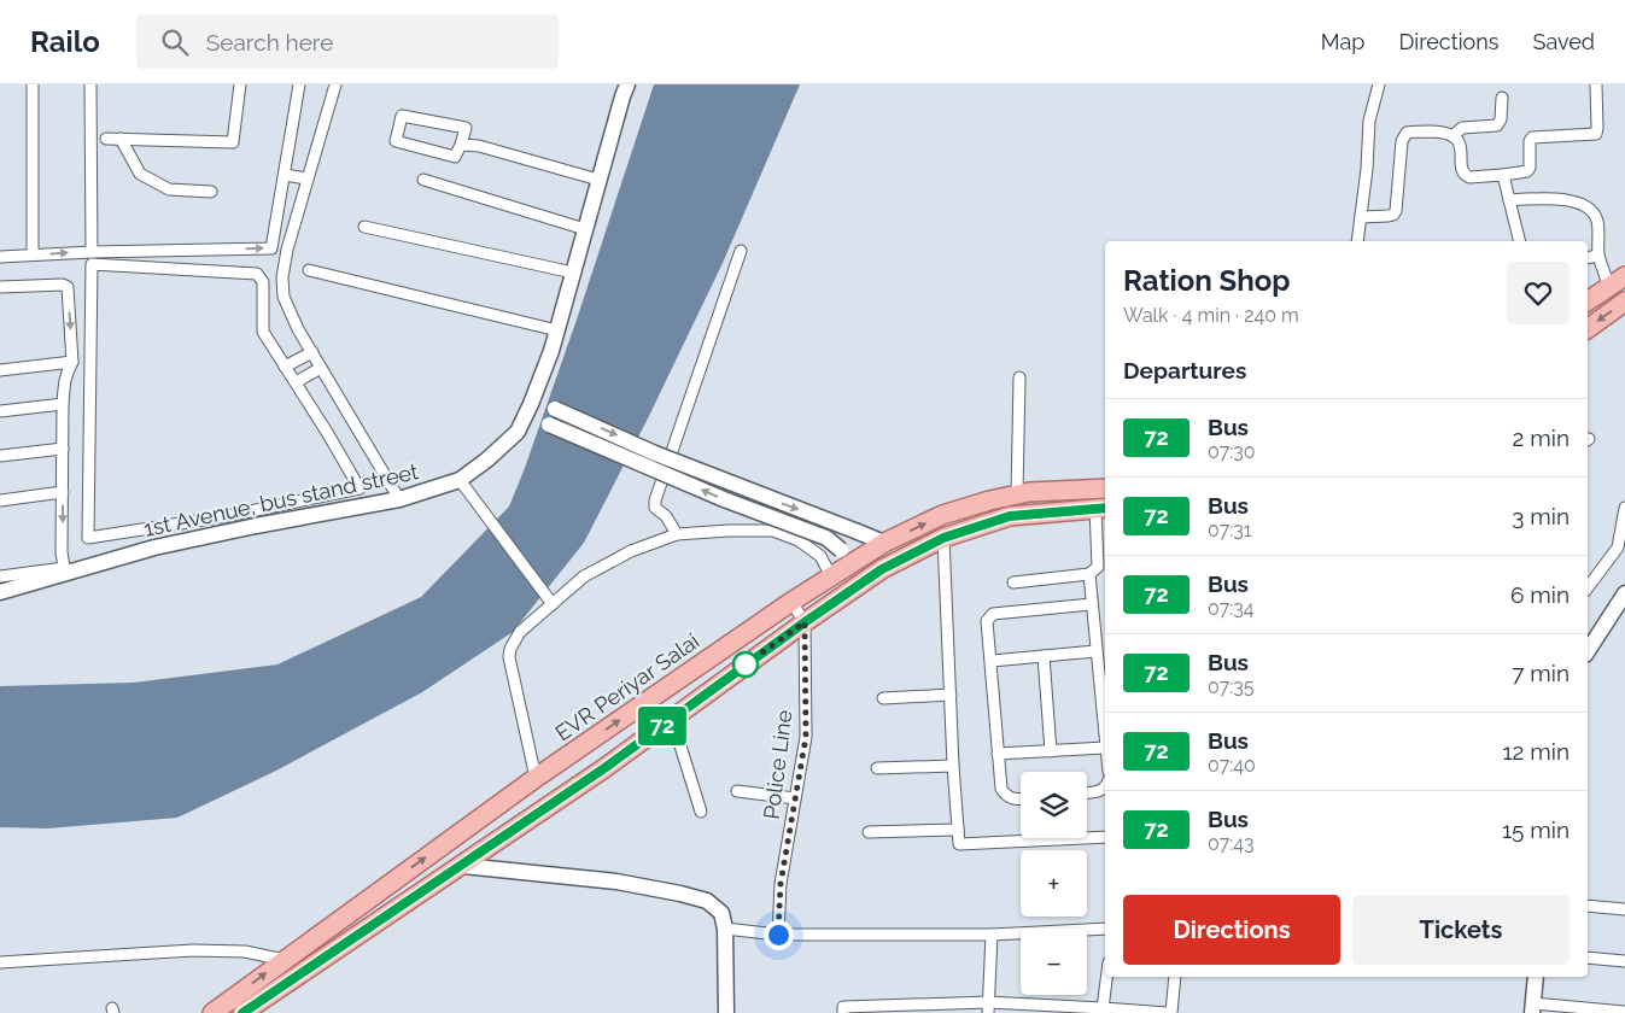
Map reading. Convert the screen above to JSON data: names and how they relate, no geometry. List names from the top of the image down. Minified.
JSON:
{"streets":{"main road":["EVR Periyar Salai"],"street":["1st Avenue, bus stand street","Police Line"]},"lines":["bus line 72"],"page":{"header":"Railo","search":"Search here","nav":["Map","Directions","Saved"],"on_map":"72","heading":[["Ration Shop","Walk · 4 min · 240 m"],"Departures"],"list":[{"mark":"72","name":"Bus","note":"07:30","value":"2 min"},{"mark":"72","name":"Bus","note":"07:31","value":"3 min"},{"mark":"72","name":"Bus","note":"07:34","value":"6 min"},{"mark":"72","name":"Bus","note":"07:35","value":"7 min"},{"mark":"72","name":"Bus","note":"07:40","value":"12 min"},{"mark":"72","name":"Bus","note":"07:43","value":"15 min"}],"map_buttons":["+","−"],"buttons":["Directions","Tickets"]}}
